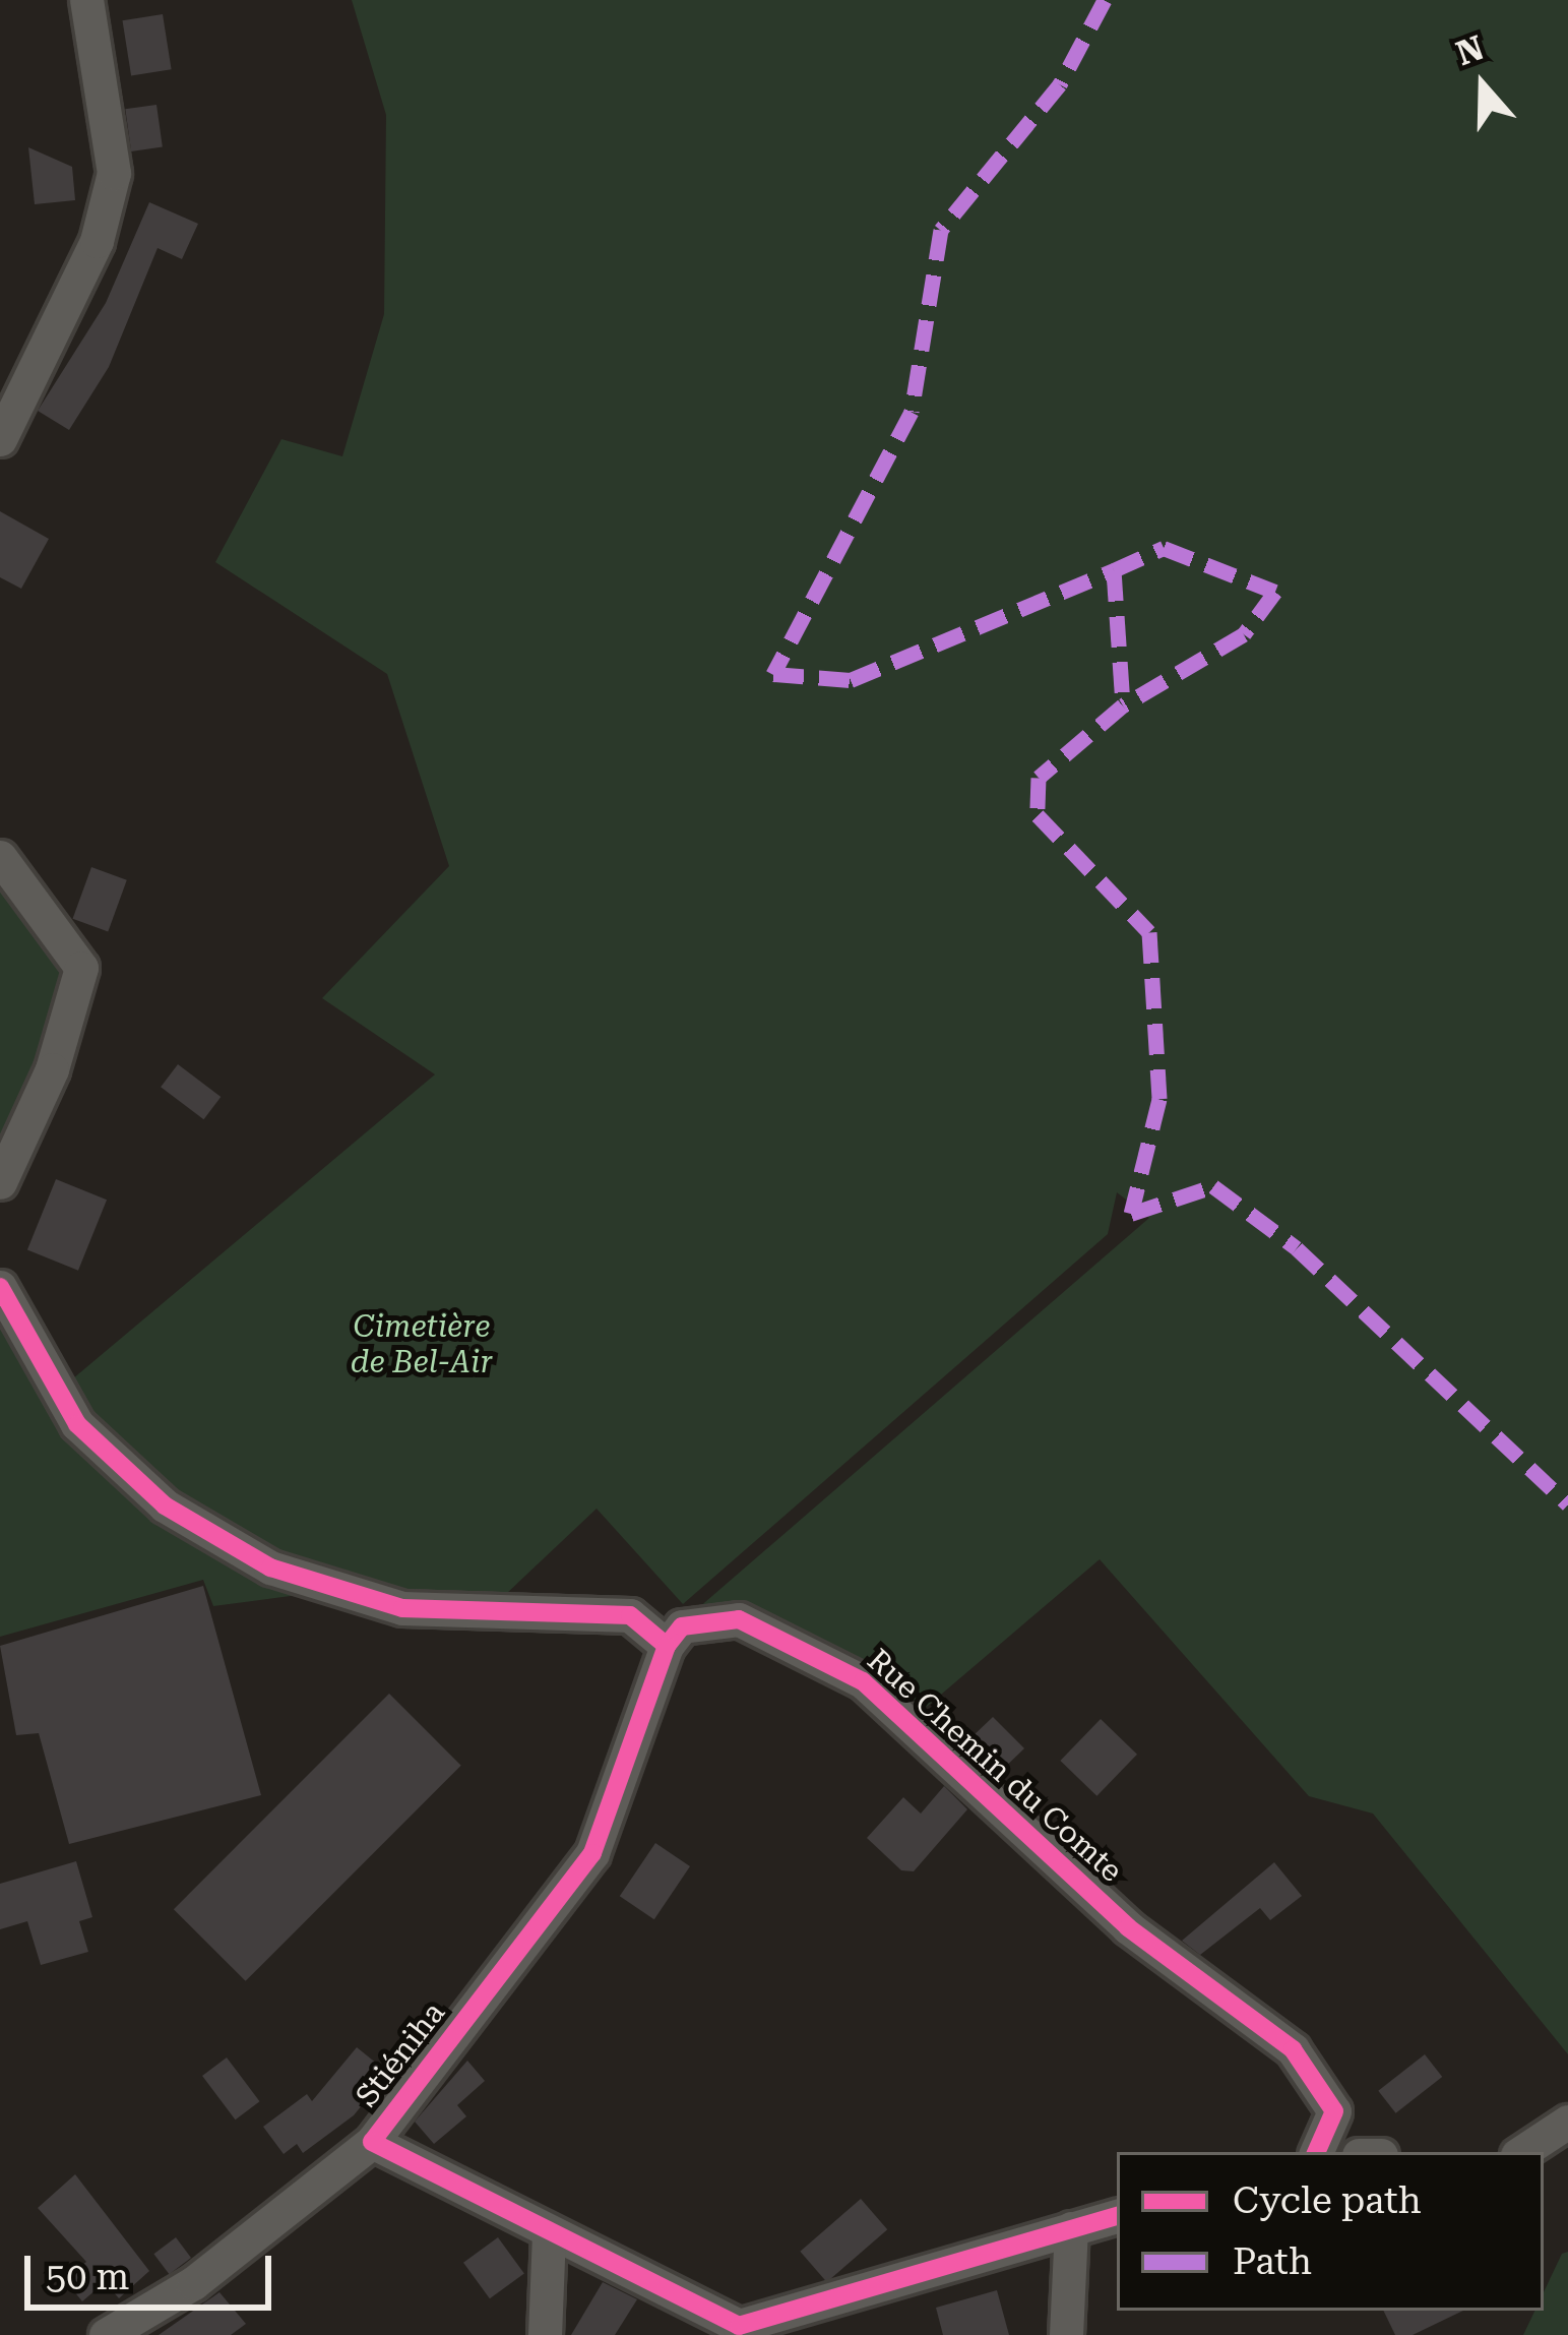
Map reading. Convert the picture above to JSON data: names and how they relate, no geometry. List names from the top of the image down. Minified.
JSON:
{"streets":{"street":["Rue Chemin du Comte","Stiéniha"]},"crossings":[["Rue Chemin du Comte","Stiéniha"]],"parks":["Cimetière de Bel-Air"],"legend":["Cycle path","Path"],"scale_bar":"50 m","north":"top"}
